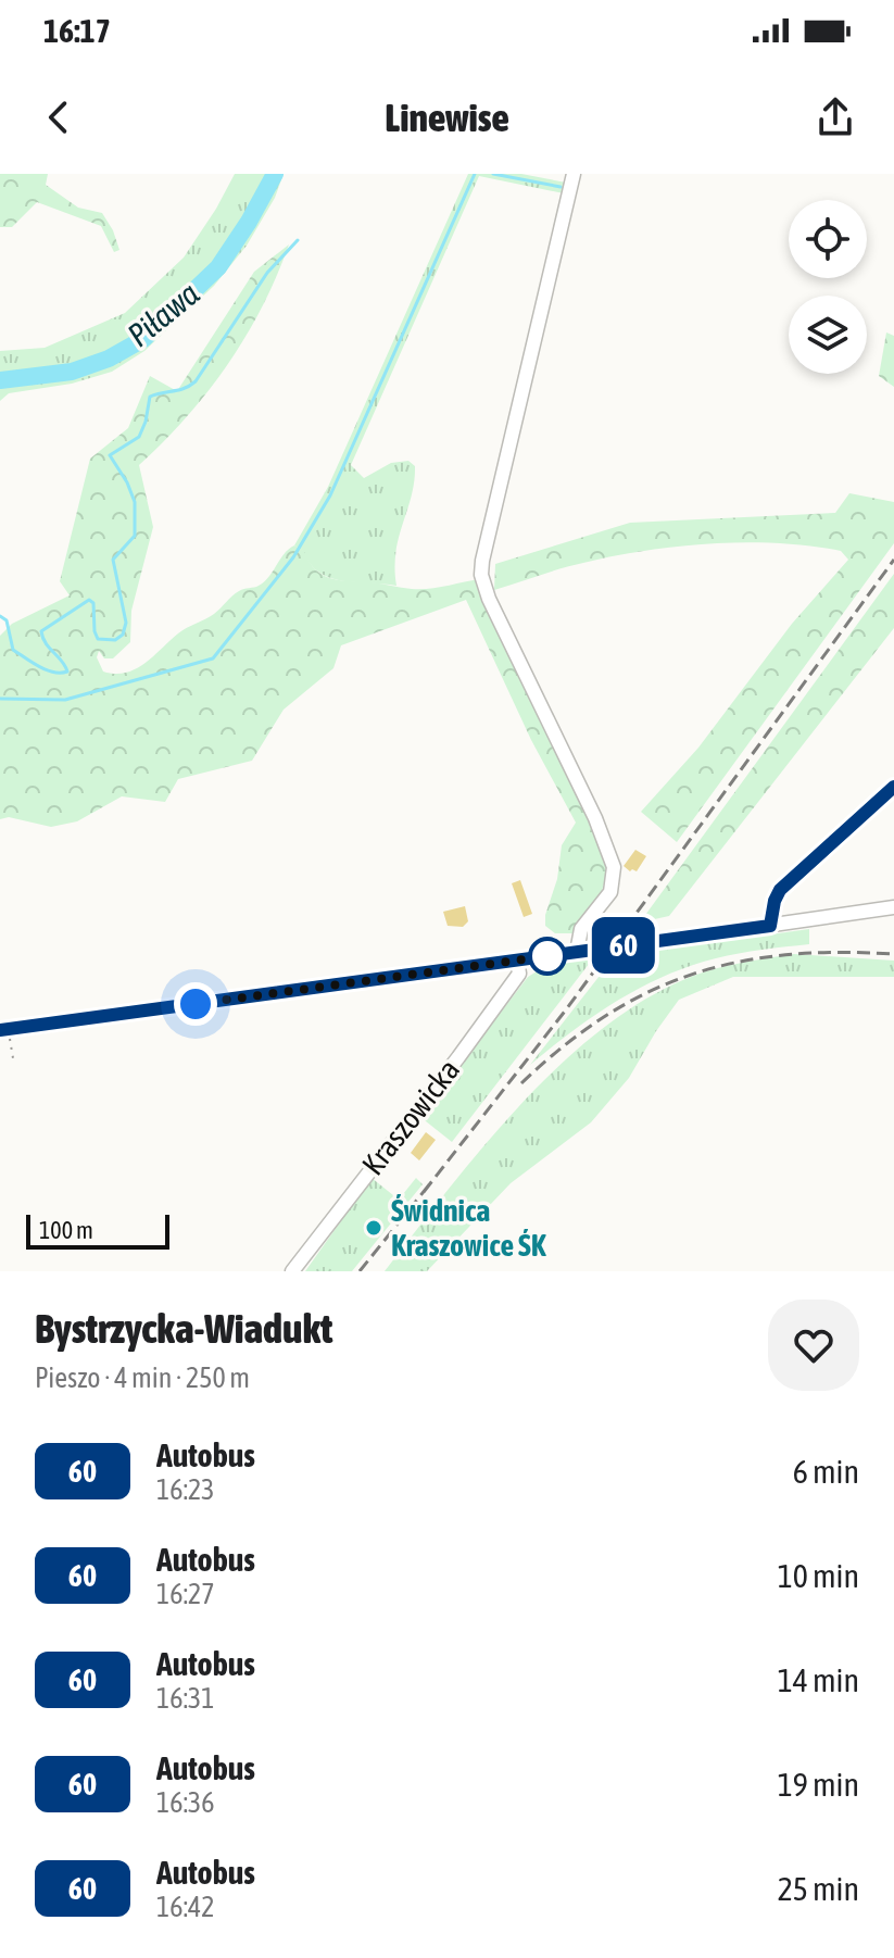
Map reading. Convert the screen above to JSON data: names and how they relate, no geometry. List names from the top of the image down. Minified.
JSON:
{"streets":{"street":["Kraszowicka"]},"water":["Piława"],"places":["Świdnica Kraszowice ŚK"],"lines":["bus line 60"],"scale_bar":"100 m","page":{"status":"16:17","header":"Linewise","on_map":"60","scale":"100 m","heading":["Bystrzycka-Wiadukt","Pieszo · 4 min · 250 m"],"list":[{"mark":"60","name":"Autobus","note":"16:23","value":"6 min"},{"mark":"60","name":"Autobus","note":"16:27","value":"10 min"},{"mark":"60","name":"Autobus","note":"16:31","value":"14 min"},{"mark":"60","name":"Autobus","note":"16:36","value":"19 min"},{"mark":"60","name":"Autobus","note":"16:42","value":"25 min"}]}}
